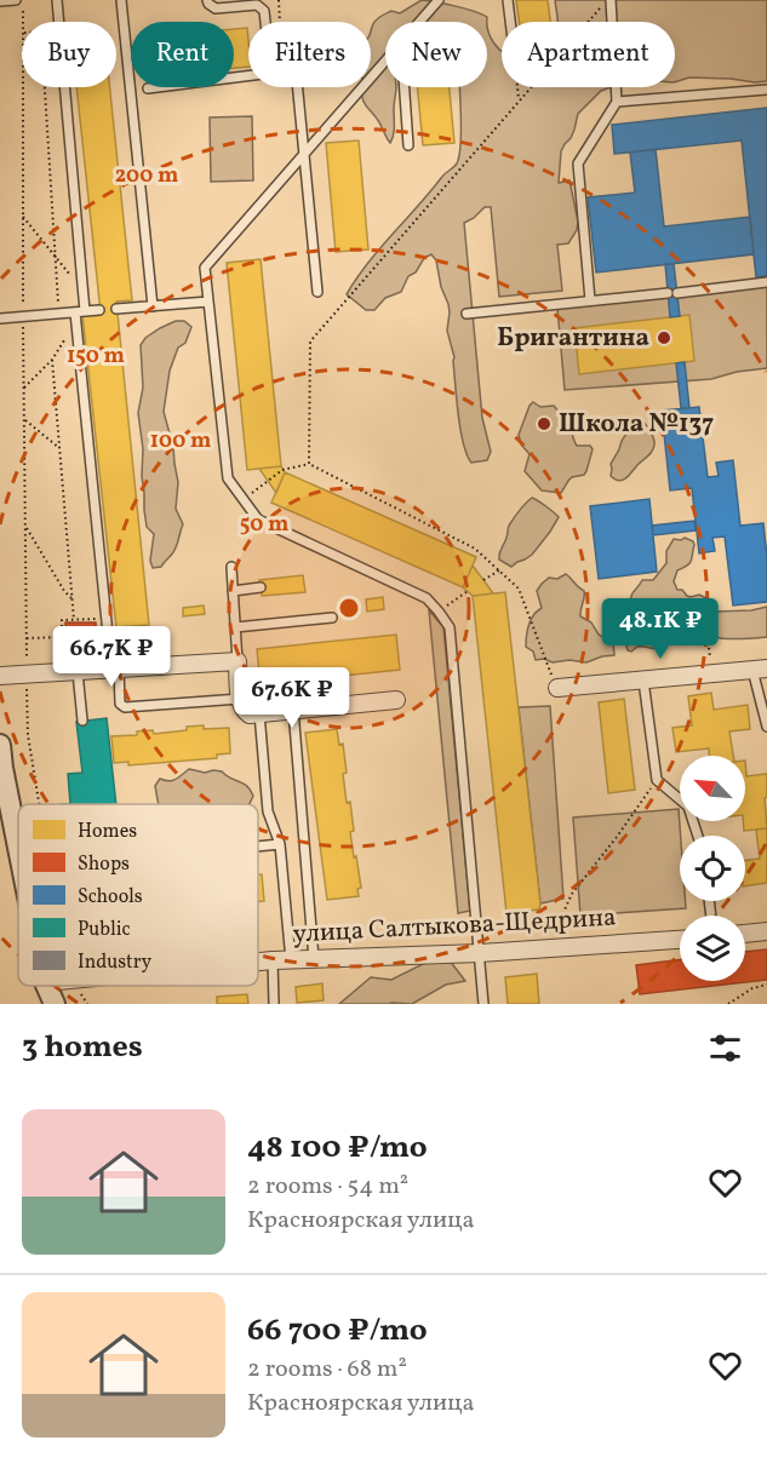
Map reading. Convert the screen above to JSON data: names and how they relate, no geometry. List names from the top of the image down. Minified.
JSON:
{"streets":{"street":["улица Салтыкова-Щедрина"]},"places":["Бригантина","Школа №137"],"legend":["Homes","Shops","Schools","Public","Industry"],"north":"top left","page":{"chip":["Buy","Rent","Filters","New","Apartment"],"price":["48.1K ₽","66.7K ₽","67.6K ₽"],"heading":"3 homes","list":[{"name":"48 100 ₽/mo","note":"2 rooms · 54 m² · Красноярская улица"},{"name":"66 700 ₽/mo","note":"2 rooms · 68 m² · Красноярская улица"}]},"rings":["200 m","150 m","100 m","50 m"]}
